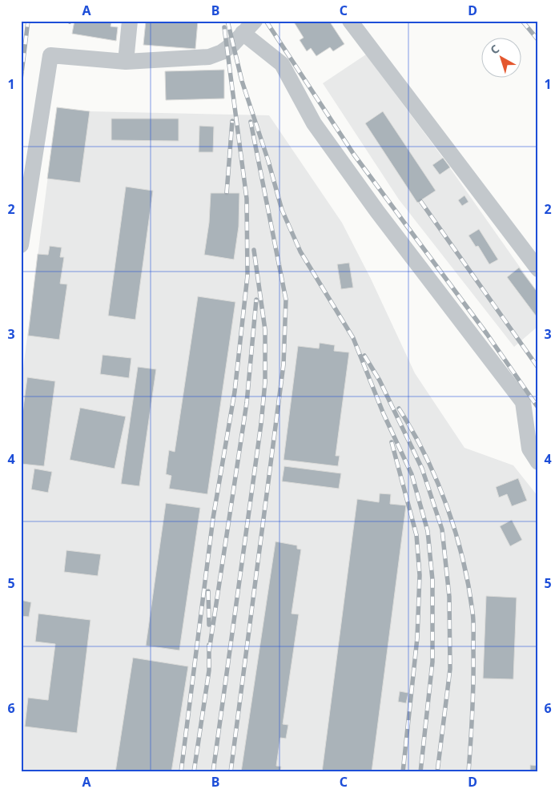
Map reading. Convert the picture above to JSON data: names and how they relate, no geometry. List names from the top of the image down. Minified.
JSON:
{"north":"top left","grid":{"columns":["A","B","C","D"],"rows":["1","2","3","4","5","6"]}}
